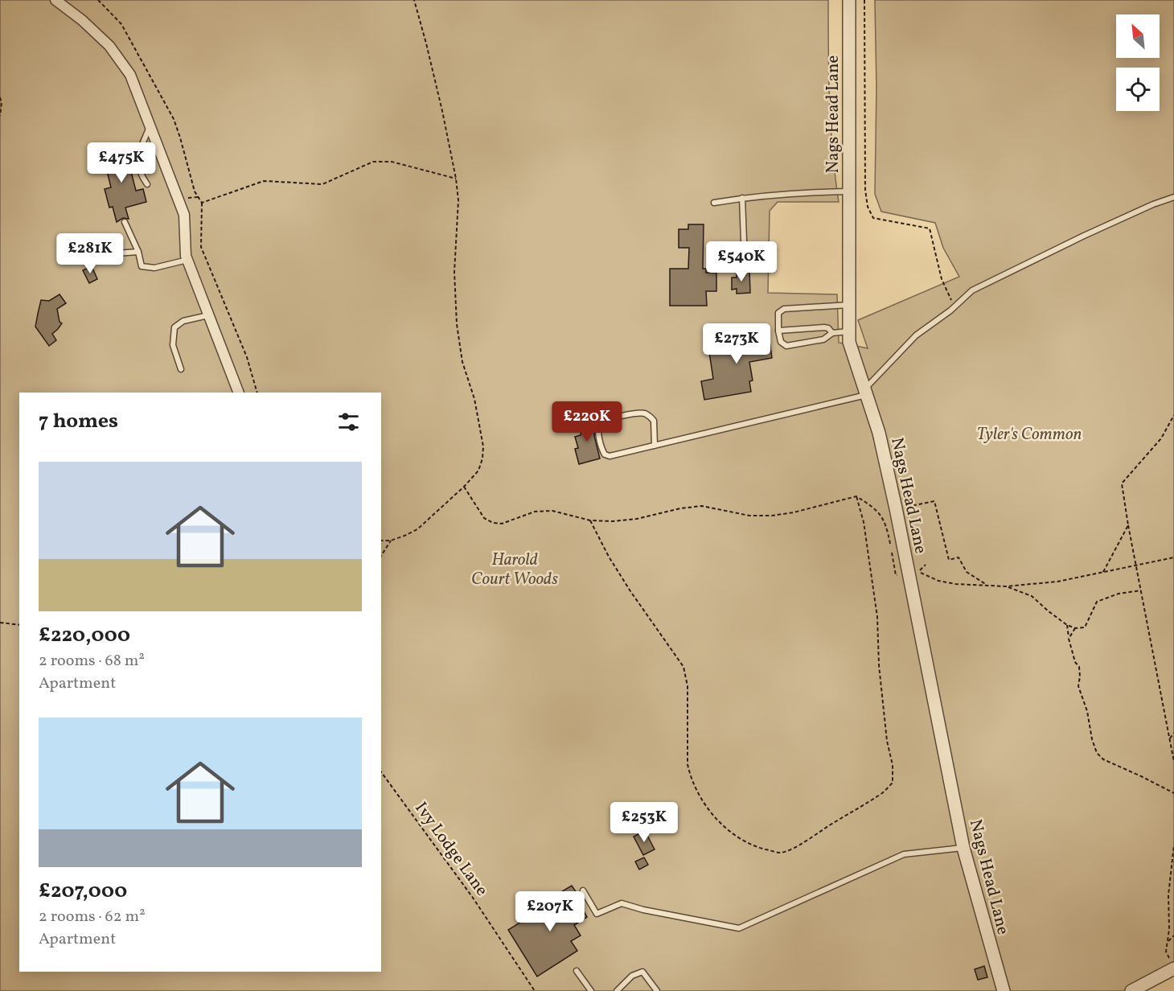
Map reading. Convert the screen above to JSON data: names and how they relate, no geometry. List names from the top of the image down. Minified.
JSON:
{"streets":{"street":["Nags Head Lane"],"path":["Ivy Lodge Lane"]},"parks":["Tyler's Common","Harold Court Woods"],"north":"top left","page":{"price":["£475K","£281K","£540K","£273K","£220K","£253K","£207K"],"heading":"7 homes","list":[{"name":"£220,000","note":"2 rooms · 68 m² · Apartment"},{"name":"£207,000","note":"2 rooms · 62 m² · Apartment"}]}}
